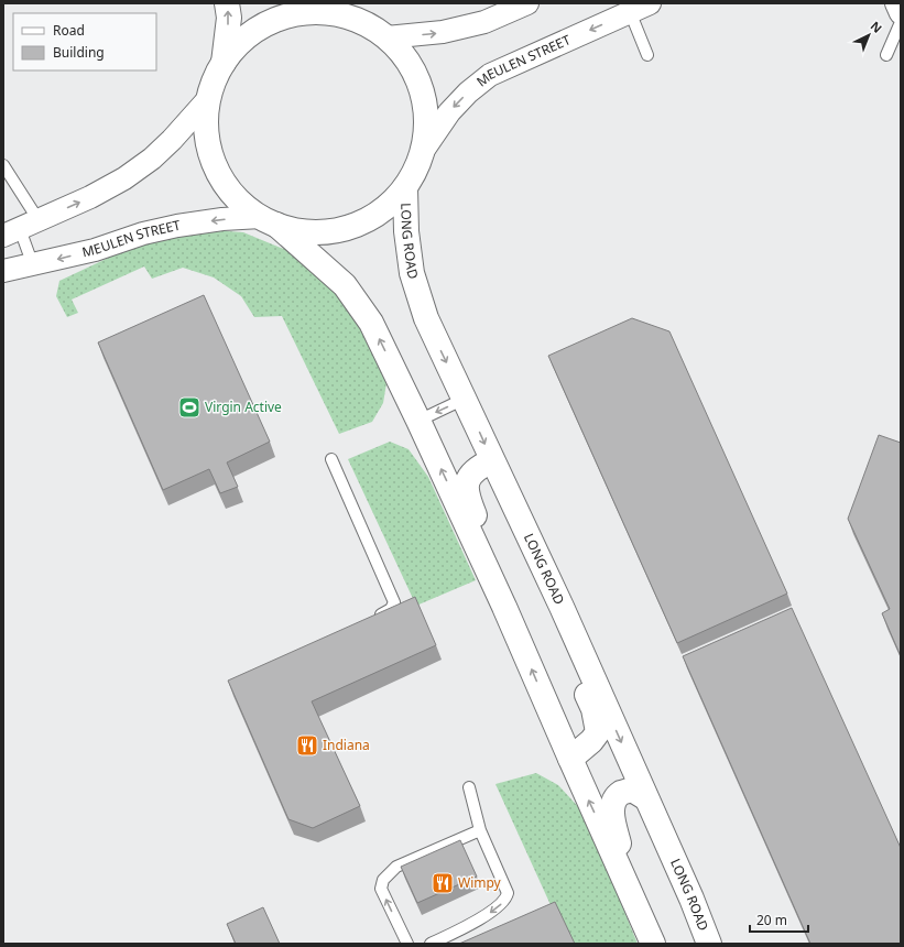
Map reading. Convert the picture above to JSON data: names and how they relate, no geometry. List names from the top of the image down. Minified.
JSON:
{"streets":{"street":["MEULEN STREET","LONG ROAD"]},"places":{"sports":["Virgin Active"],"restaurant":["Indiana","Wimpy"]},"legend":["Road","Building"],"scale_bar":"20 m","north":"top right"}
